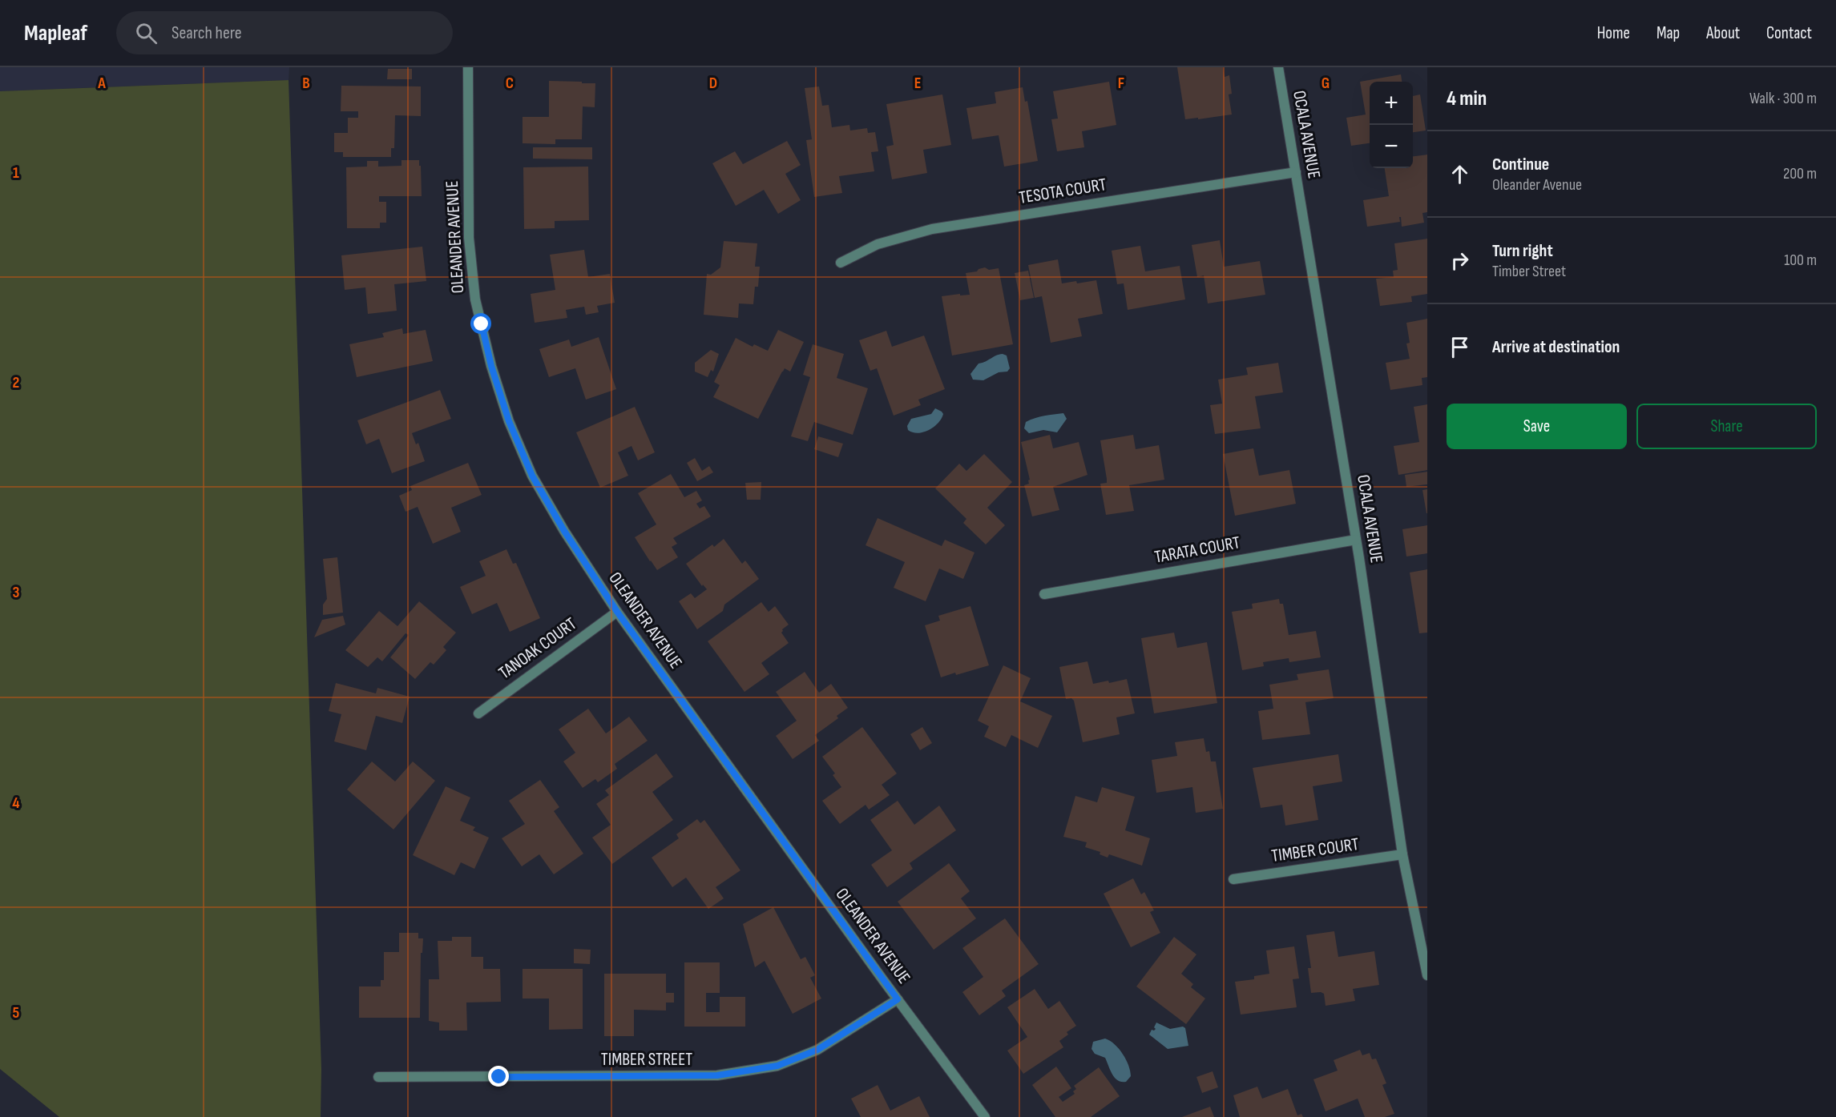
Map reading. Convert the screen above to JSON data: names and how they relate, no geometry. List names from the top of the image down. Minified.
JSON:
{"streets":{"street":["OCALA AVENUE","TESOTA COURT","OLEANDER AVENUE","TARATA COURT","TANOAK COURT","TIMBER COURT","TIMBER STREET"]},"crossings":[["OCALA AVENUE","TESOTA COURT"],["OCALA AVENUE","TARATA COURT"],["OCALA AVENUE","TIMBER COURT"],["OLEANDER AVENUE","TANOAK COURT"],["OLEANDER AVENUE","TIMBER STREET"]],"page":{"header":"Mapleaf","search":"Search here","nav":["Home","Map","About","Contact"],"heading":["4 min","Walk · 300 m"],"map_buttons":["+","−"],"list":[["Continue","Oleander Avenue","200 m"],["Turn right","Timber Street","100 m"],"Arrive at destination"],"buttons":["Save","Share"]},"grid":{"columns":["A","B","C","D","E","F","G"],"rows":["1","2","3","4","5"]}}
